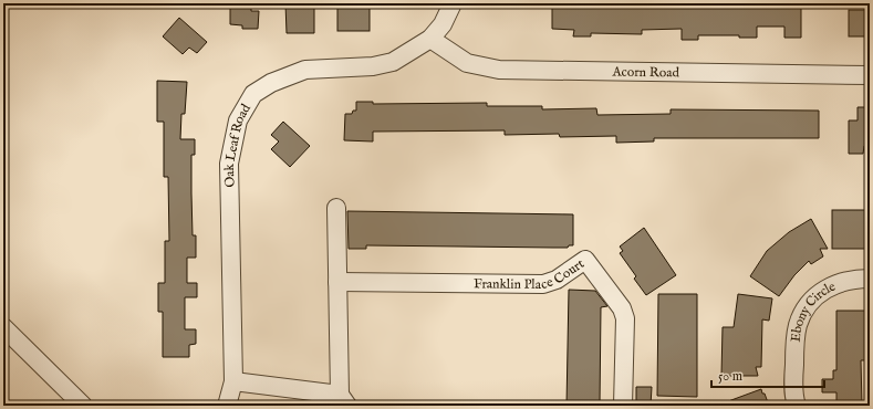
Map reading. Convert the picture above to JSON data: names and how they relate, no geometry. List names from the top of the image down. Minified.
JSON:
{"streets":{"street":["Acorn Road","Oak Leaf Road","Franklin Place Court","Ebony Circle"]},"crossings":[["Acorn Road","Oak Leaf Road"]],"scale_bar":"50 m"}
